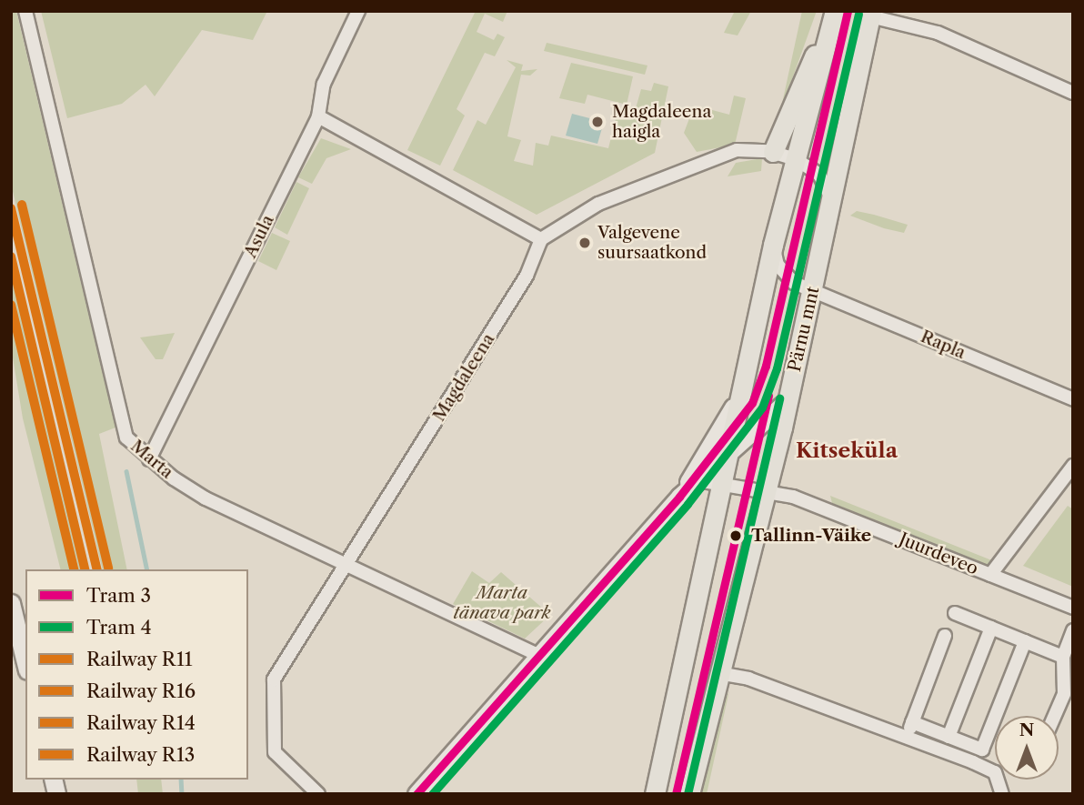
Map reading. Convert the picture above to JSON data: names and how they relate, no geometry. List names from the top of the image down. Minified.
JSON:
{"streets":{"main road":["Pärnu mnt"],"street":["Asula","Rapla","Magdaleena","Marta","Juurdeveo"]},"crossings":[["Asula","Marta"],["Pärnu mnt","Rapla"],["Pärnu mnt","Juurdeveo"],["Magdaleena","Marta"]],"districts":["Kitseküla"],"parks":["Marta tänava park"],"places":["Magdaleena haigla","Valgevene suursaatkond","Tallinn-Väike"],"lines":["tram line 3","tram line 4","rail line R14","rail line R11","rail line R16","rail line R13"],"legend":["Tram 3","Tram 4","Railway R11","Railway R16","Railway R14","Railway R13"],"north":"top"}
